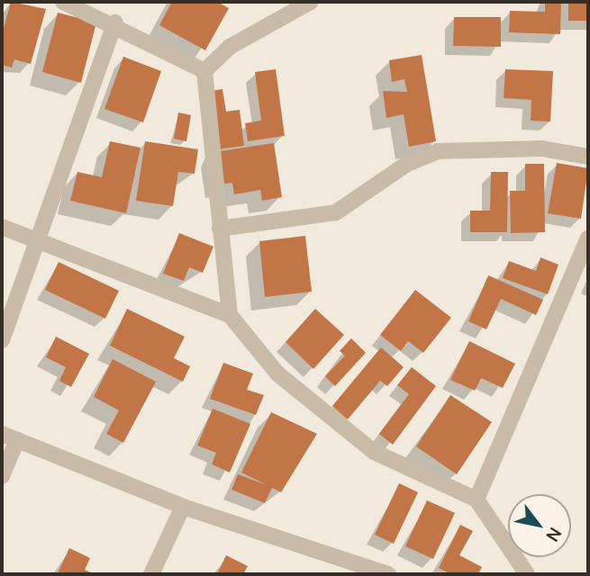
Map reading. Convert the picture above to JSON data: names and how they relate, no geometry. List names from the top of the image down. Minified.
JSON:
{"north":"bottom right"}
